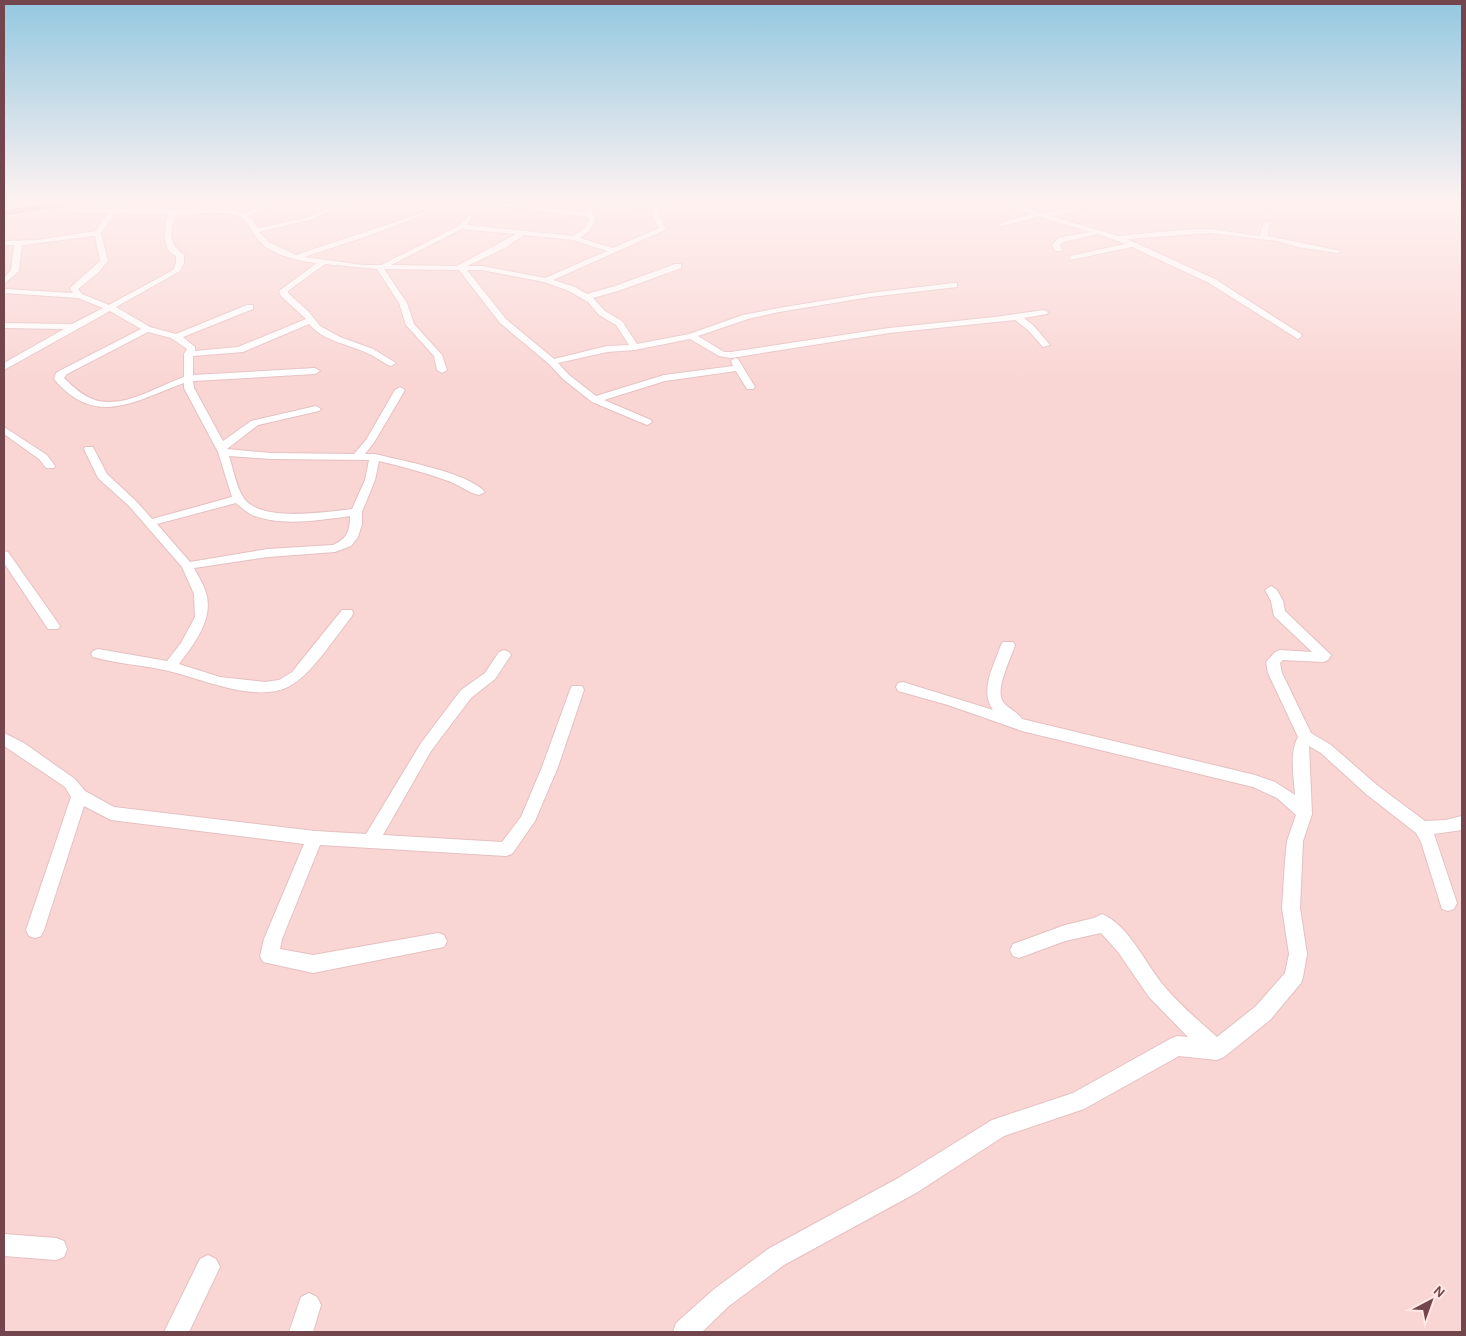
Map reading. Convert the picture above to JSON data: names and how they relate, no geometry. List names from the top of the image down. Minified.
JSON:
{"north":"top right"}
